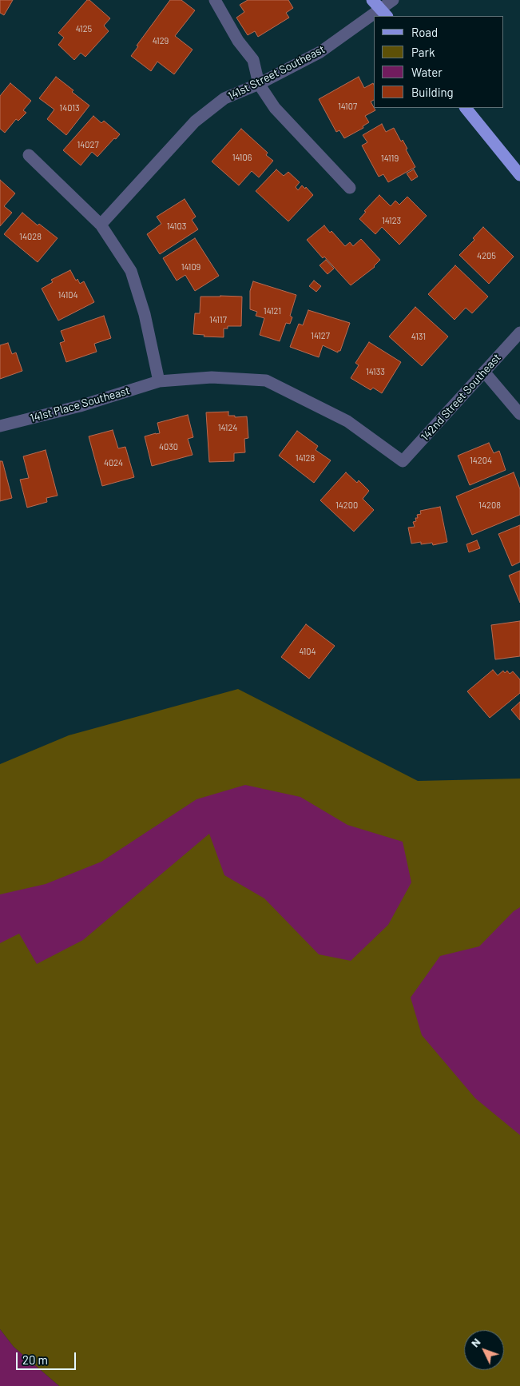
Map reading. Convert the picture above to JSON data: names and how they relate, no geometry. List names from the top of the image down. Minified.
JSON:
{"streets":{"street":["141st Street Southeast","142nd Street Southeast","141st Place Southeast"]},"crossings":[["142nd Street Southeast","141st Place Southeast"]],"house_numbers":["4125","4129","14107","14013","14027","14106","14119","14123","14103","14028","4205","14109","14104","14121","14117","14127","4131","14133","14124","4030","14128","14204","4024","14200","14208","4104"],"legend":["Road","Park","Water","Building"],"scale_bar":"20 m","north":"top left"}
